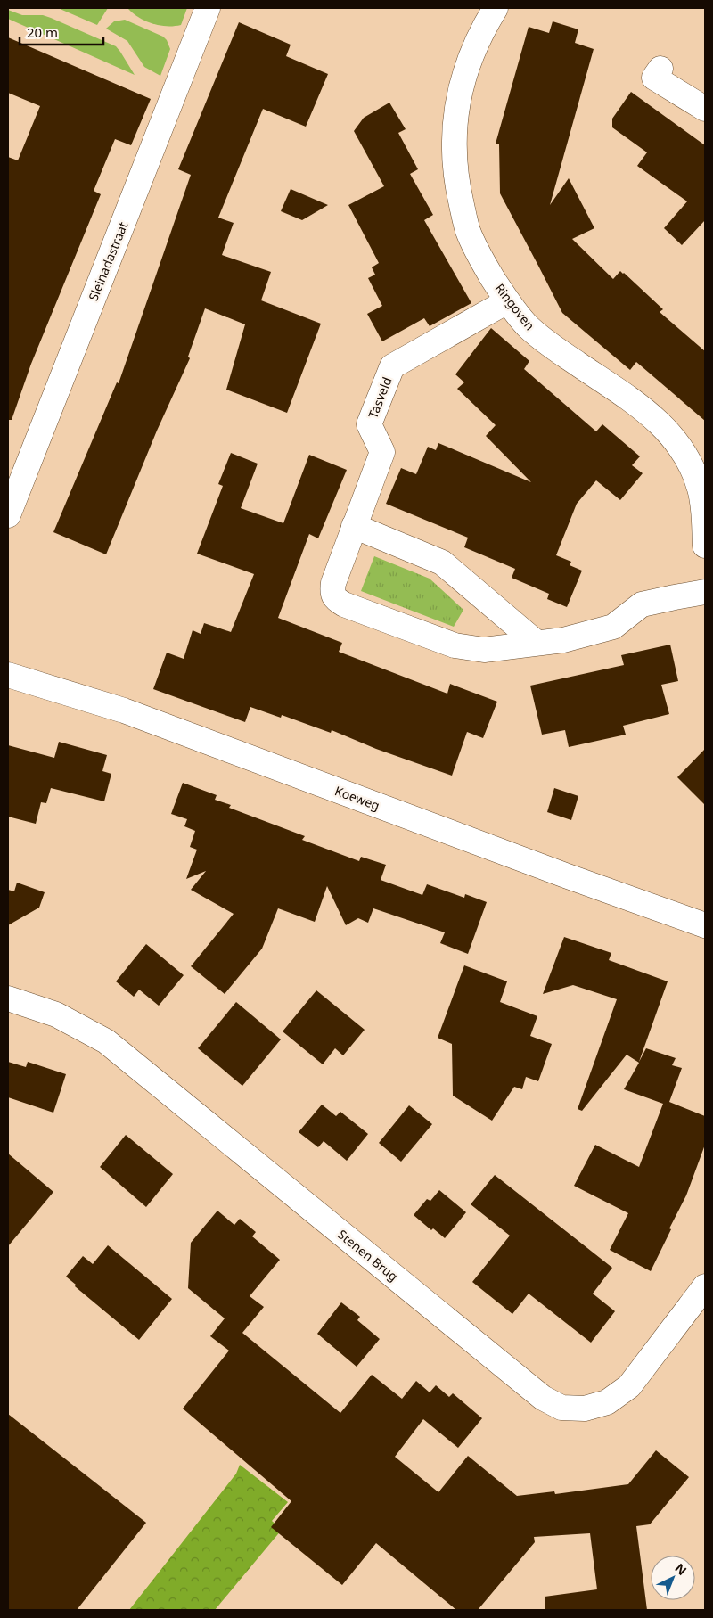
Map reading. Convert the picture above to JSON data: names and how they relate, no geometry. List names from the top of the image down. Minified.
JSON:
{"streets":{"street":["Sleinadastraat","Ringoven","Tasveld","Koeweg","Stenen Brug"]},"crossings":[["Ringoven","Tasveld"]],"scale_bar":"20 m","north":"top right"}
